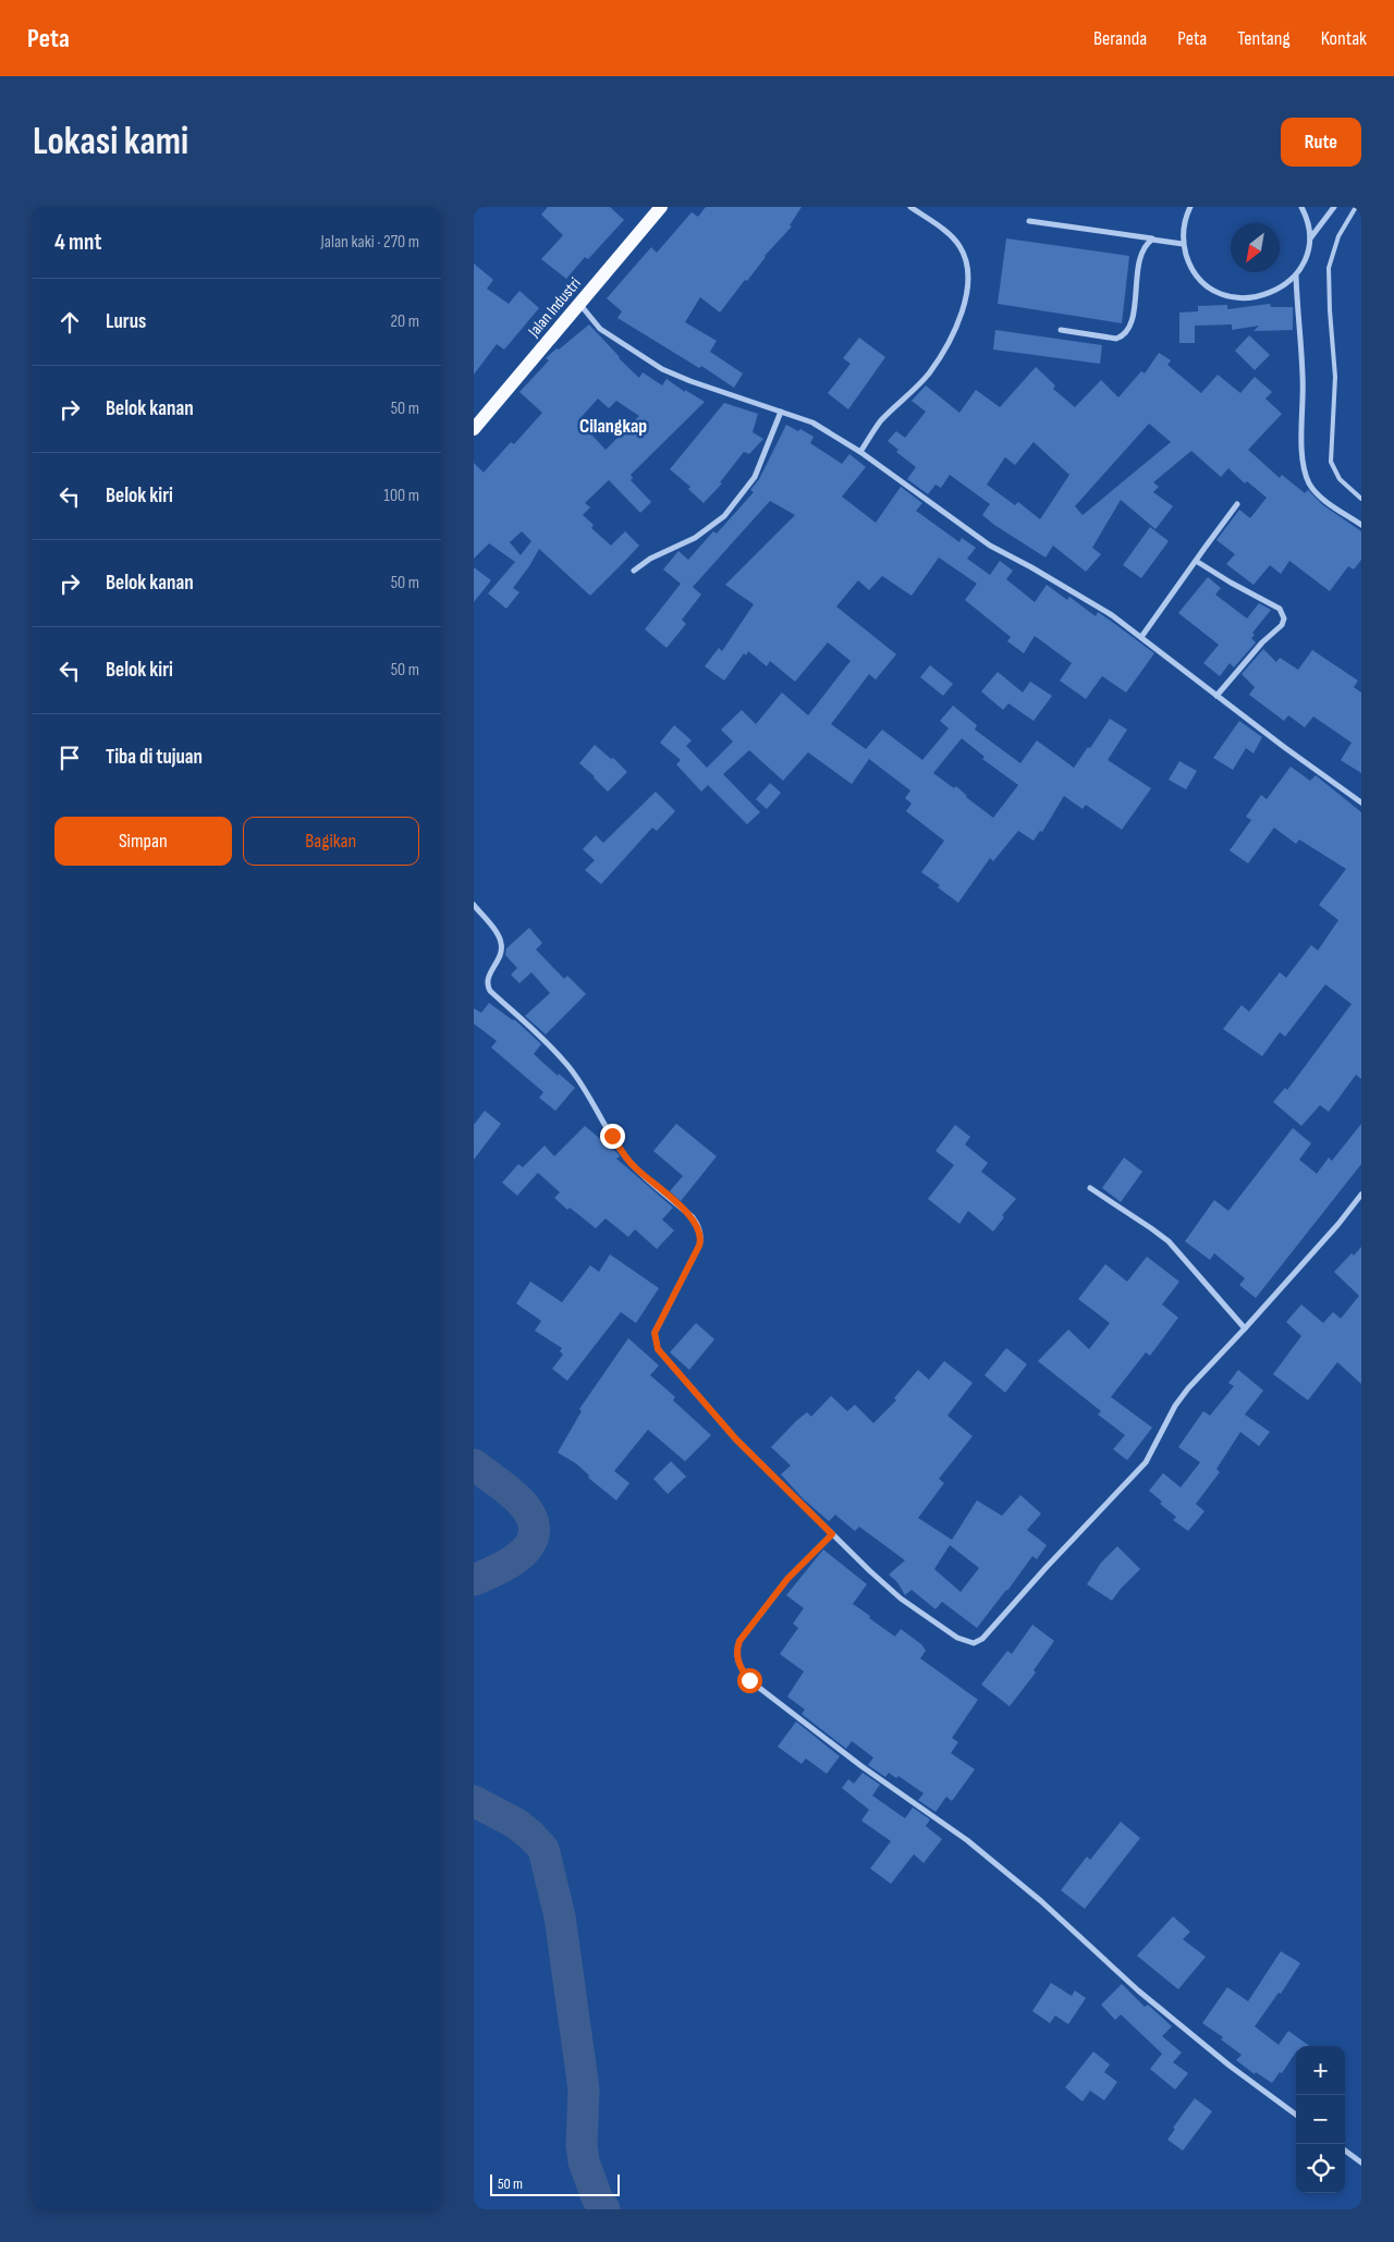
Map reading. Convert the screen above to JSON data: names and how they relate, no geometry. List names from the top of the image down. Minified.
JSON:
{"streets":{"main road":["Jalan Industri"]},"districts":["Cilangkap"],"scale_bar":"50 m","north":"bottom left","page":{"header":"Peta","nav":["Beranda","Peta","Tentang","Kontak"],"buttons":["Rute",["Simpan","Bagikan"]],"title":"Lokasi kami","heading":["4 mnt","Jalan kaki · 270 m"],"list":[["Lurus","20 m"],["Belok kanan","50 m"],["Belok kiri","100 m"],["Belok kanan","50 m"],["Belok kiri","50 m"],"Tiba di tujuan"],"map_buttons":["+","−"],"scale":"50 m"}}
